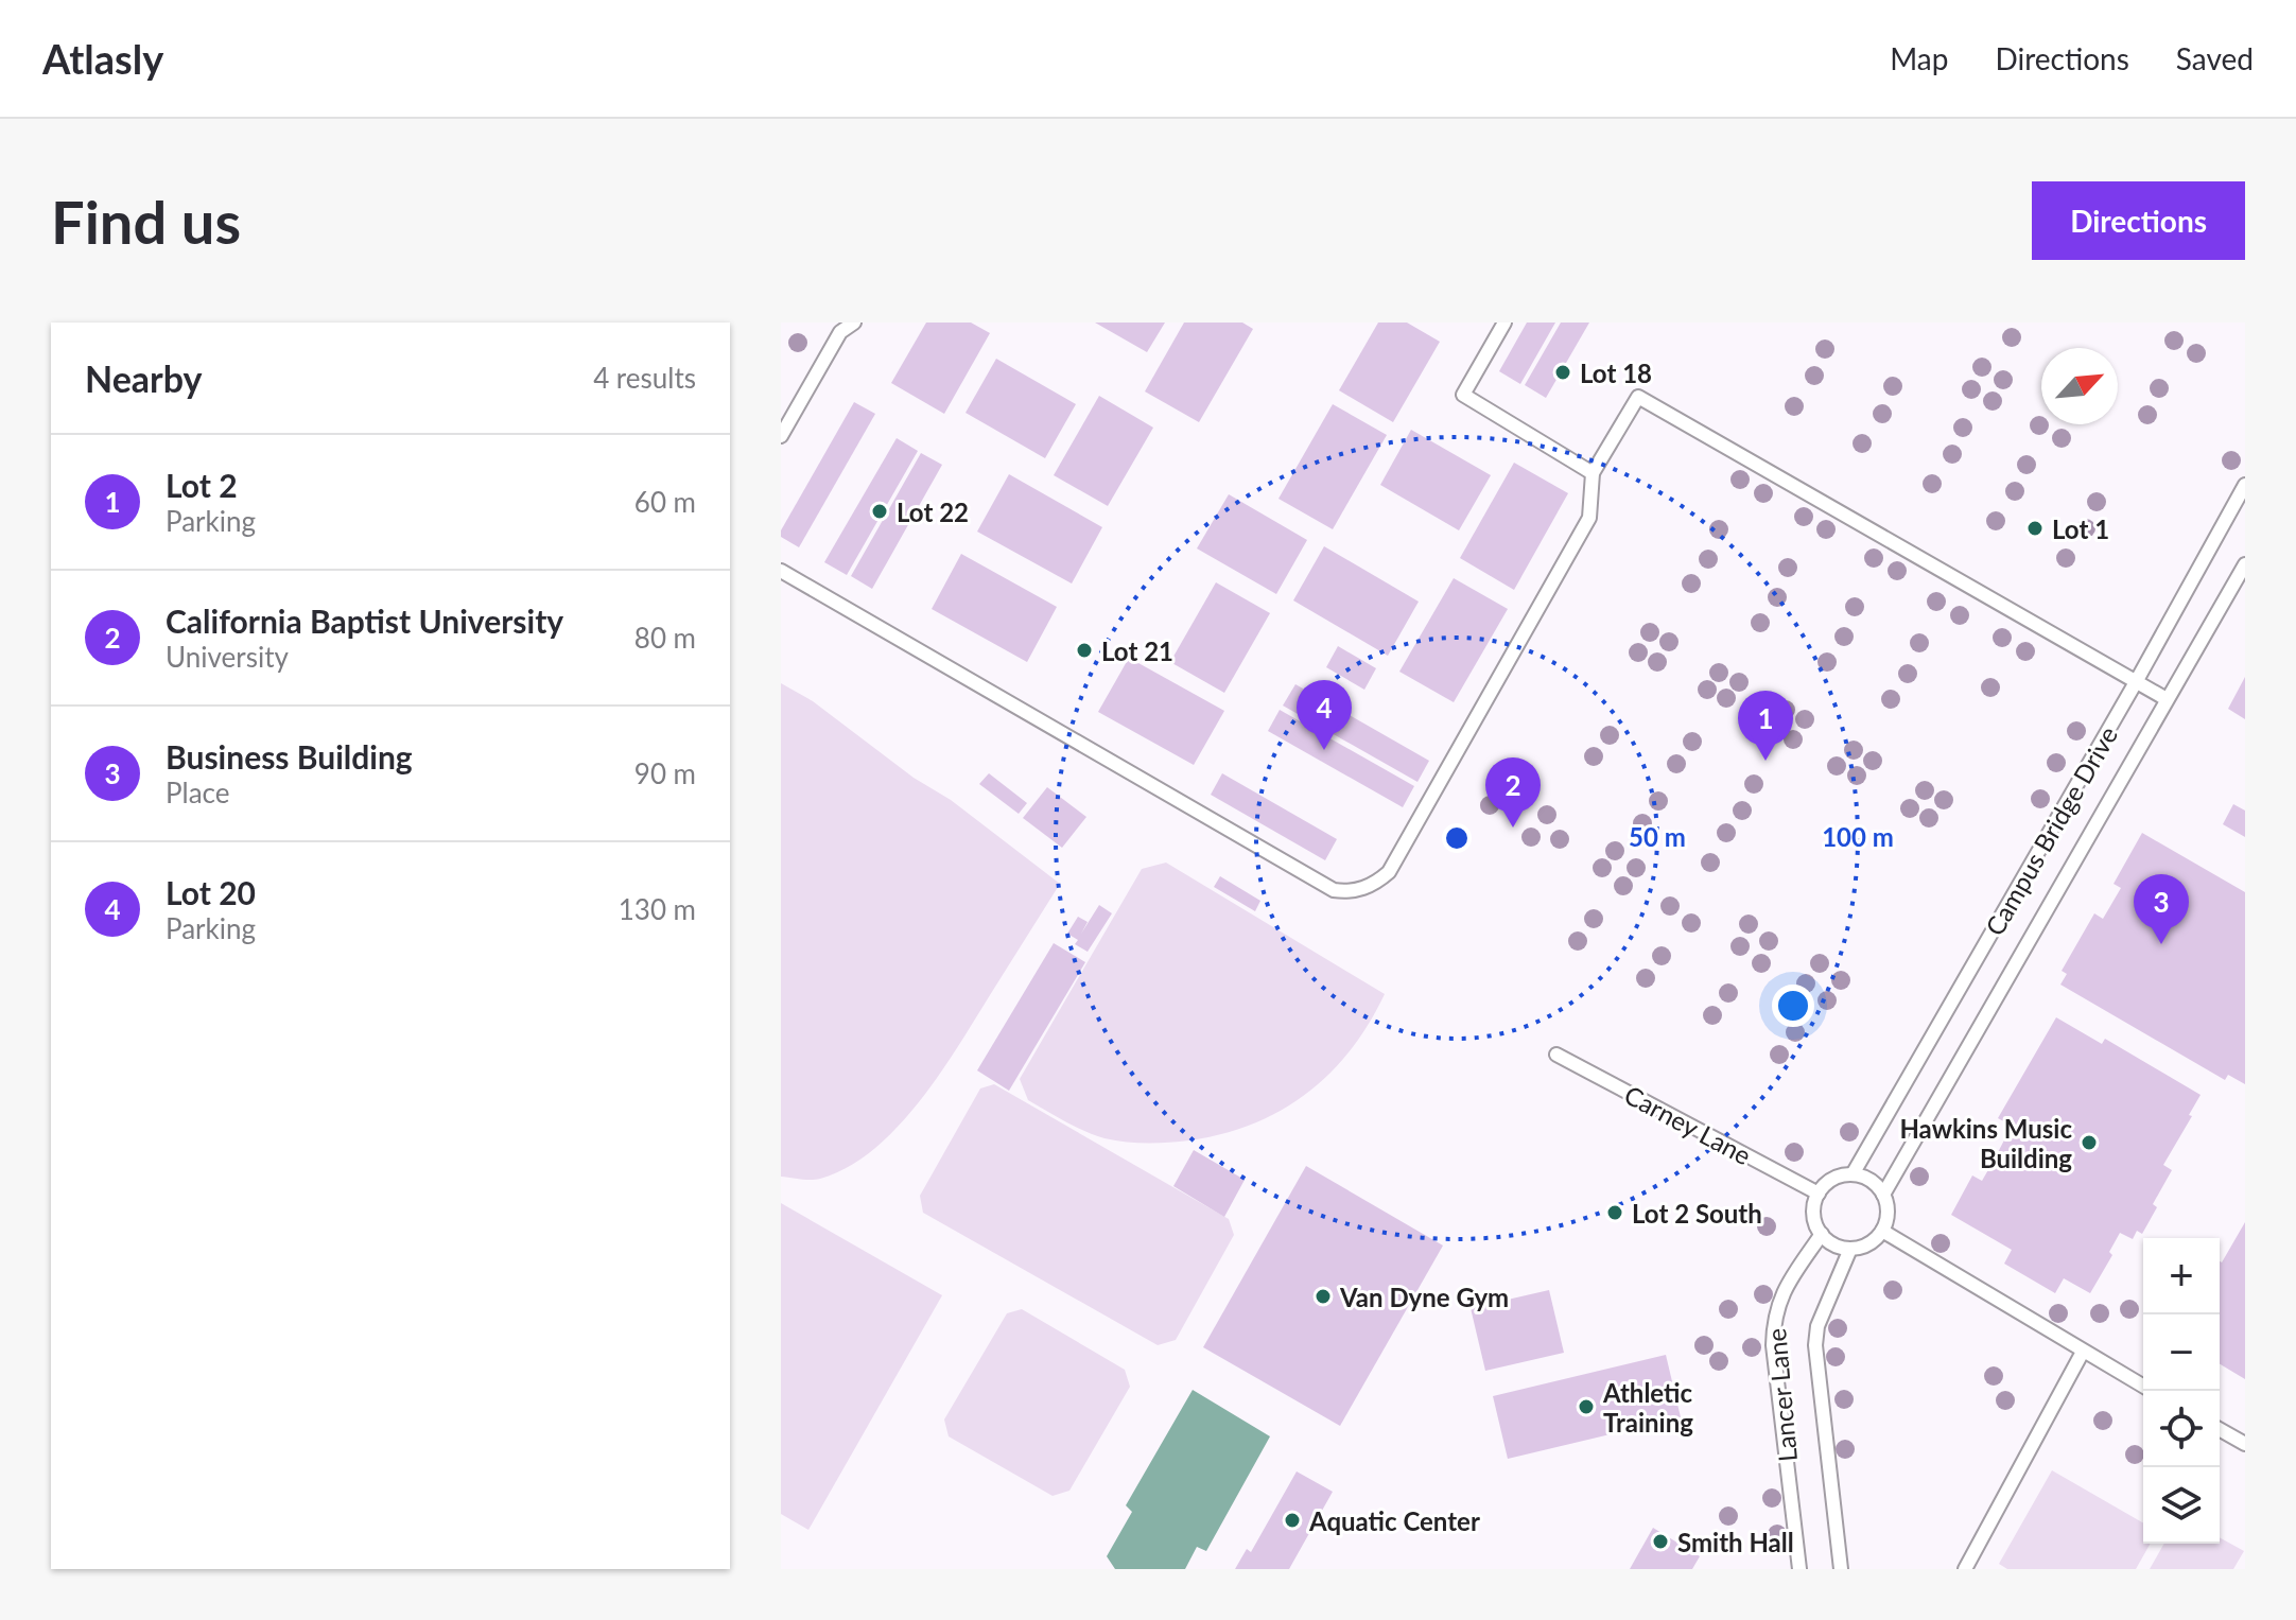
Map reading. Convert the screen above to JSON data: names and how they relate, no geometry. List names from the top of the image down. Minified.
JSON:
{"streets":{"lane":["Campus Bridge Drive","Carney Lane","Lancer Lane"]},"crossings":[["Campus Bridge Drive","Carney Lane"],["Campus Bridge Drive","Lancer Lane"],["Carney Lane","Lancer Lane"]],"places":["Lot 18","Lot 22","Lot 1","Lot 21","Hawkins Music Building","Lot 2 South","Van Dyne Gym","Athletic Training","Aquatic Center","Smith Hall"],"north":"top right","page":{"header":"Atlasly","nav":["Map","Directions","Saved"],"buttons":"Directions","title":"Find us","heading":["Nearby","4 results"],"list":[{"mark":"1","name":"Lot 2","note":"Parking","value":"60 m"},{"mark":"2","name":"California Baptist University","note":"University","value":"80 m"},{"mark":"3","name":"Business Building","note":"Place","value":"90 m"},{"mark":"4","name":"Lot 20","note":"Parking","value":"130 m"}],"pins":["4","1","2","3"],"map_buttons":["+","−"]},"rings":["50 m","100 m"]}
